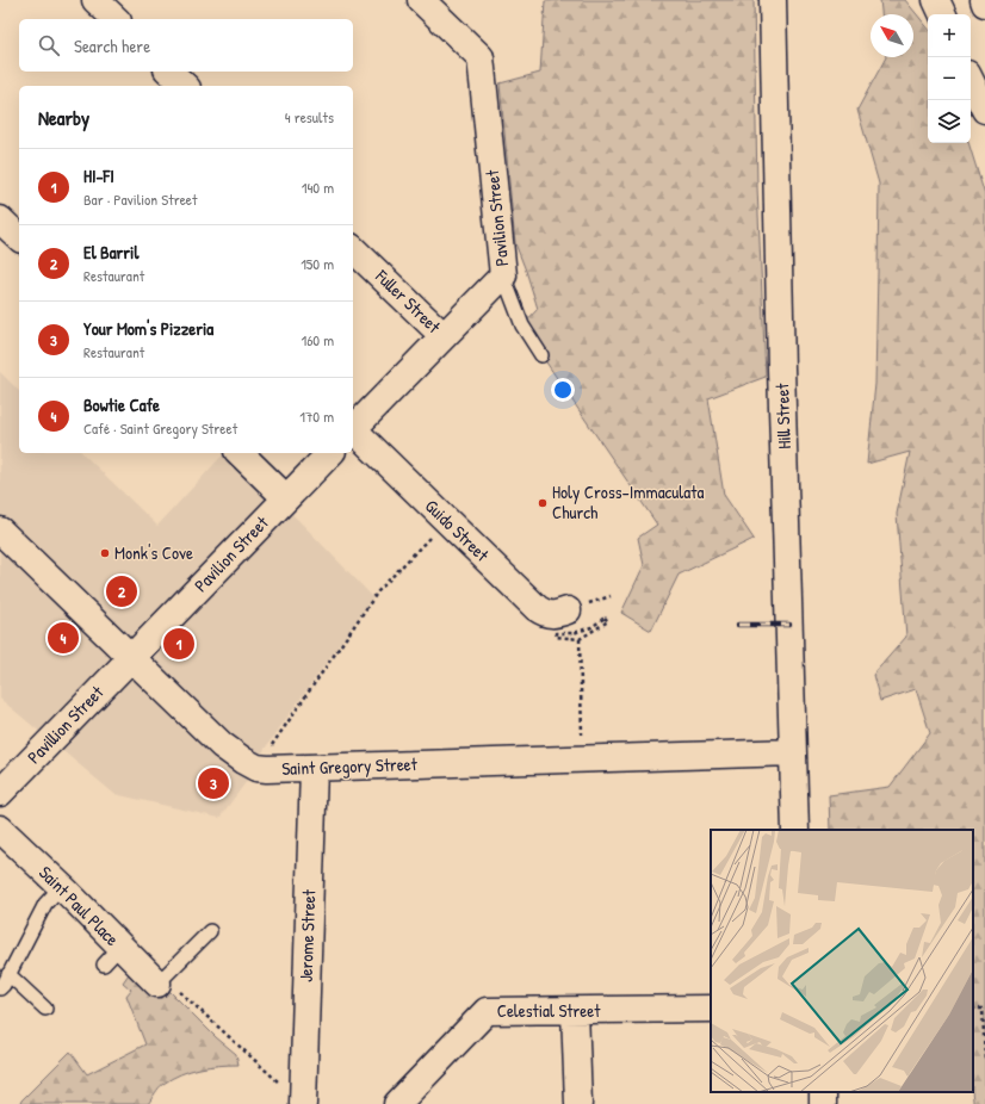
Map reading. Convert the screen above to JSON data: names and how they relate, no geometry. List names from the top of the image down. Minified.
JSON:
{"streets":{"main road":["Pavilion Street","Fuller Street","Hill Street","Guido Street","Pavillion Street","Saint Gregory Street","Saint Paul Place","Jerome Street","Celestial Street"]},"crossings":[["Pavilion Street","Fuller Street"],["Pavilion Street","Pavillion Street"],["Pavilion Street","Saint Gregory Street"],["Hill Street","Saint Gregory Street"],["Pavillion Street","Saint Gregory Street"],["Saint Gregory Street","Jerome Street"]],"places":["Holy Cross–Immaculata Church","Monk's Cove"],"north":"top left","page":{"map_buttons":["+","−"],"search":"Search here","heading":["Nearby","4 results"],"list":[{"mark":"1","name":"HI-FI","note":"Bar · Pavilion Street","value":"140 m"},{"mark":"2","name":"El Barril","note":"Restaurant","value":"150 m"},{"mark":"3","name":"Your Mom's Pizzeria","note":"Restaurant","value":"160 m"},{"mark":"4","name":"Bowtie Cafe","note":"Café · Saint Gregory Street","value":"170 m"}],"pins":["2","4","1","3"]}}
